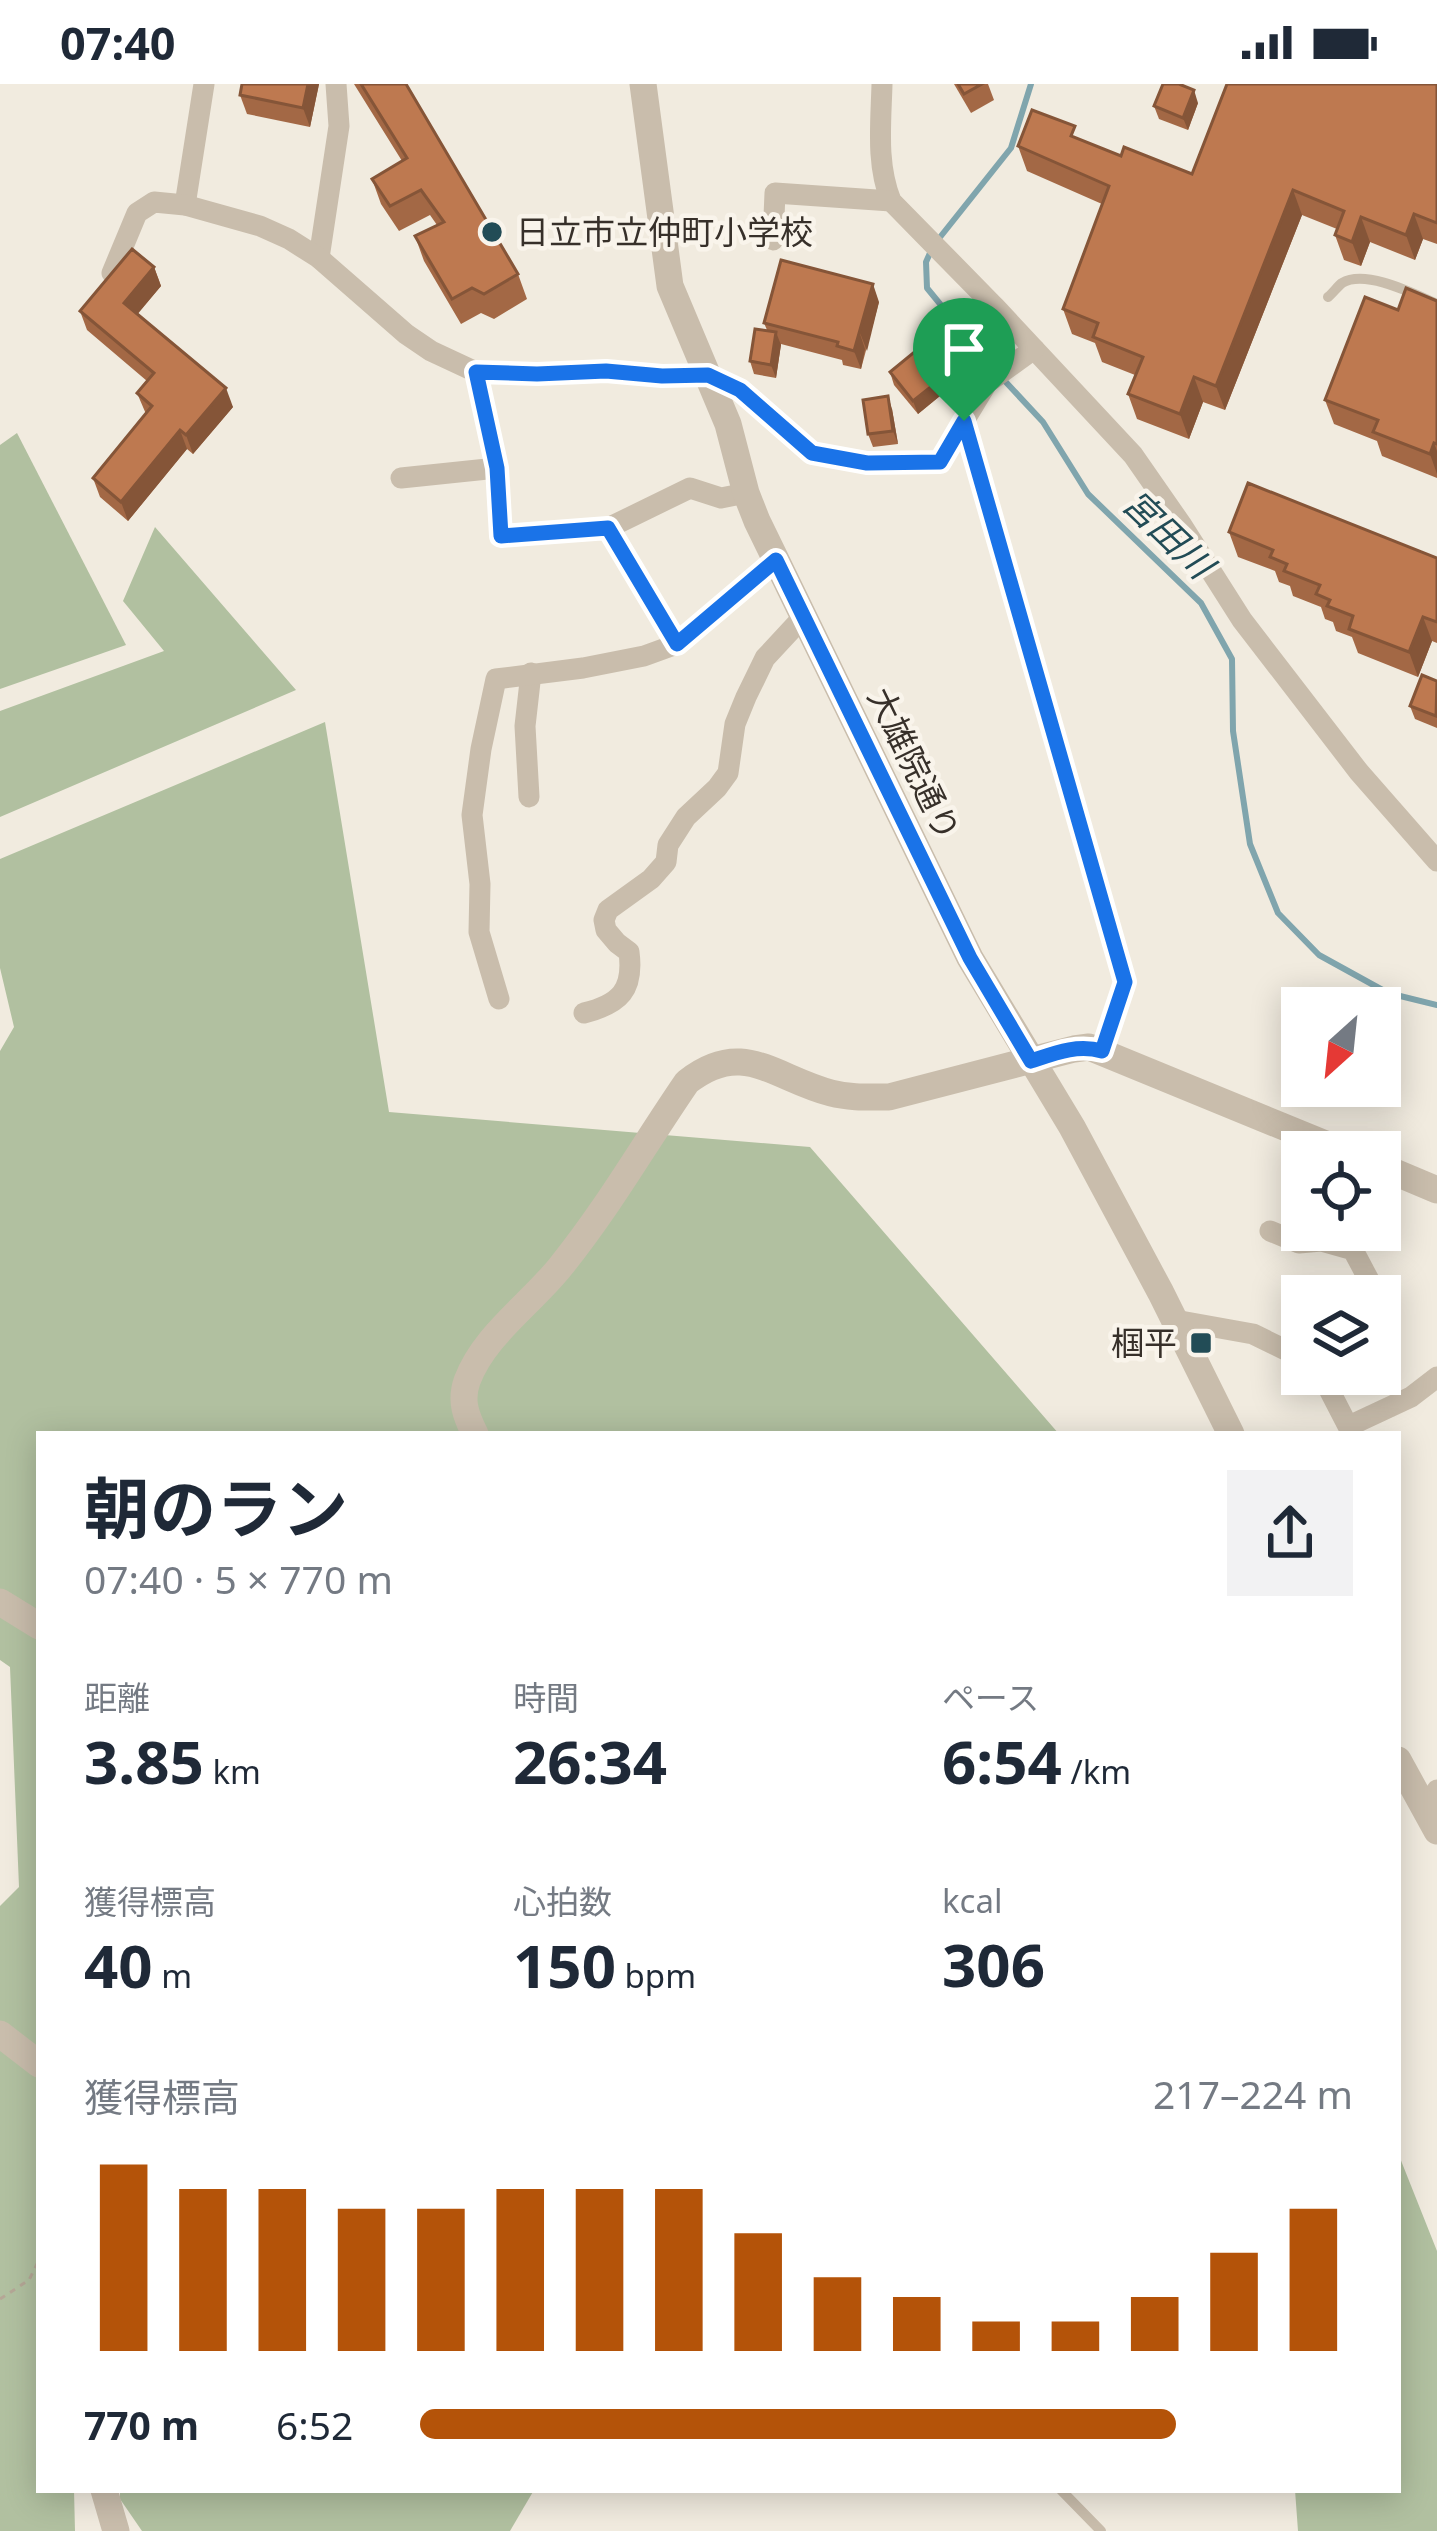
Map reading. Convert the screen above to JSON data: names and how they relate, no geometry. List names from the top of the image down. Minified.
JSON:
{"streets":{"street":["大雄院通り"]},"water":["宮田川"],"places":{"other":["日立市立仲町小学校"],"transit":["椢平"]},"north":"bottom left","page":{"status":"07:40","heading":["朝のラン","07:40 · 5 × 770 m"],"stats":[["距離","3.85 km"],["時間","26:34"],["ペース","6:54 /km"],["獲得標高","40 m"],["心拍数","150 bpm"],["kcal","306"]],"chart":["獲得標高","217–224 m"],"list":[{"name":"770 m","note":"6:52"}]}}
